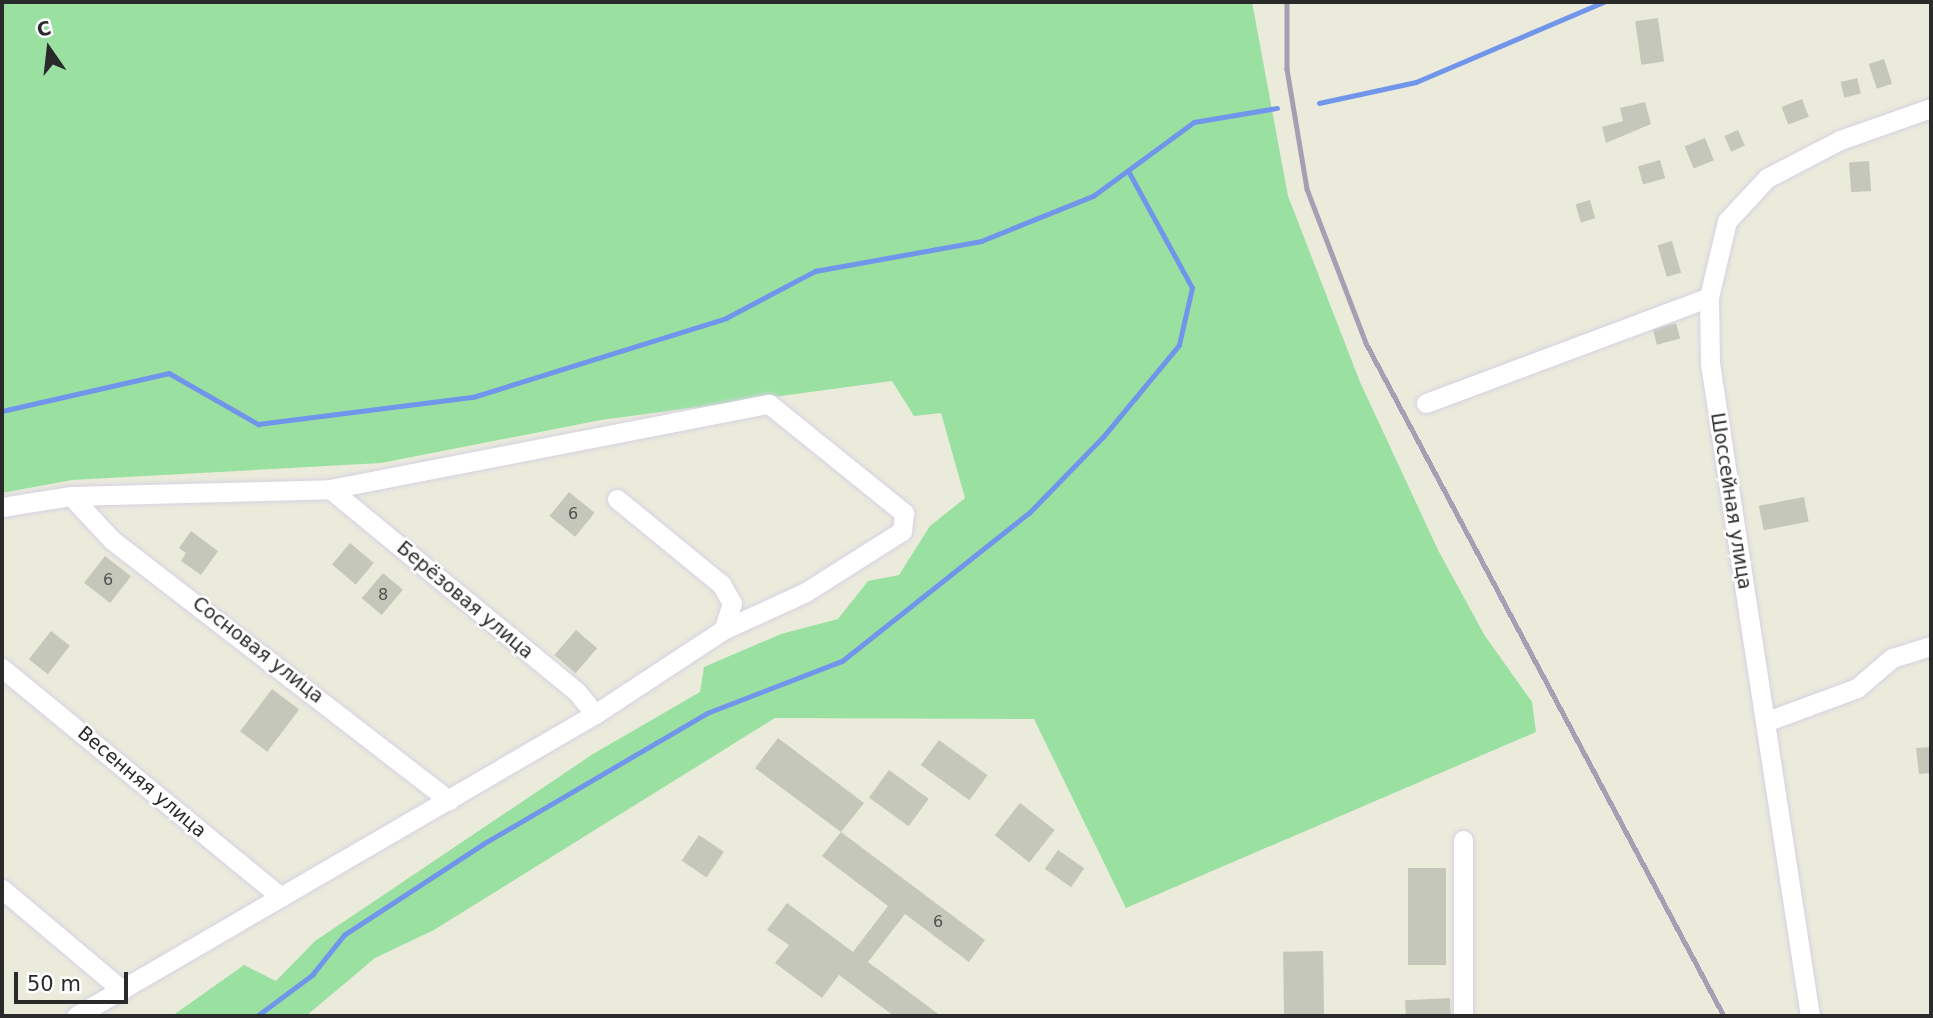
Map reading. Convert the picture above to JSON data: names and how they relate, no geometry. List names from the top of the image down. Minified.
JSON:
{"streets":{"street":["Шоссейная улица","Берёзовая улица","Сосновая улица","Весенняя улица"]},"house_numbers":["6","6","8","6"],"scale_bar":"50 m","north":"top"}
